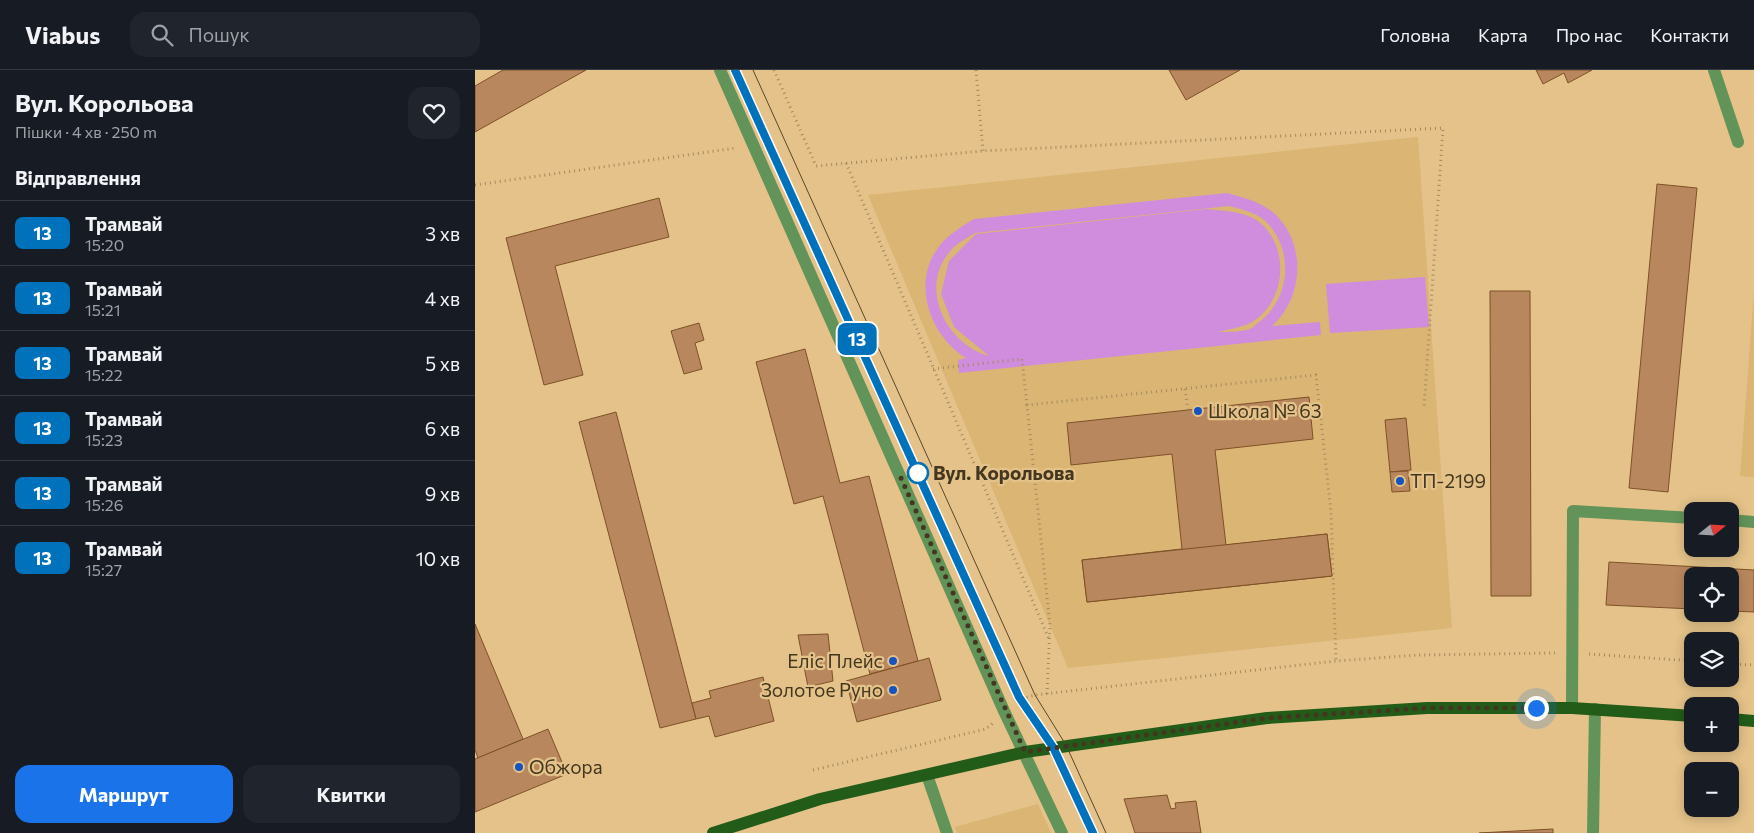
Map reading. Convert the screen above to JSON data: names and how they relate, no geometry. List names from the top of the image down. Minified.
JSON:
{"places":["Школа № 63","Вул. Корольова","ТП-2199","Еліс Плейс","Золотое Руно","Обжора"],"lines":["tram line 13"],"north":"right","page":{"header":"Viabus","search":"Пошук","nav":["Головна","Карта","Про нас","Контакти"],"heading":[["Вул. Корольова","Пішки · 4 хв · 250 m"],"Відправлення"],"on_map":"13","list":[{"mark":"13","name":"Трамвай","note":"15:20","value":"3 хв"},{"mark":"13","name":"Трамвай","note":"15:21","value":"4 хв"},{"mark":"13","name":"Трамвай","note":"15:22","value":"5 хв"},{"mark":"13","name":"Трамвай","note":"15:23","value":"6 хв"},{"mark":"13","name":"Трамвай","note":"15:26","value":"9 хв"},{"mark":"13","name":"Трамвай","note":"15:27","value":"10 хв"}],"map_buttons":["+","−"],"buttons":["Маршрут","Квитки"]}}
